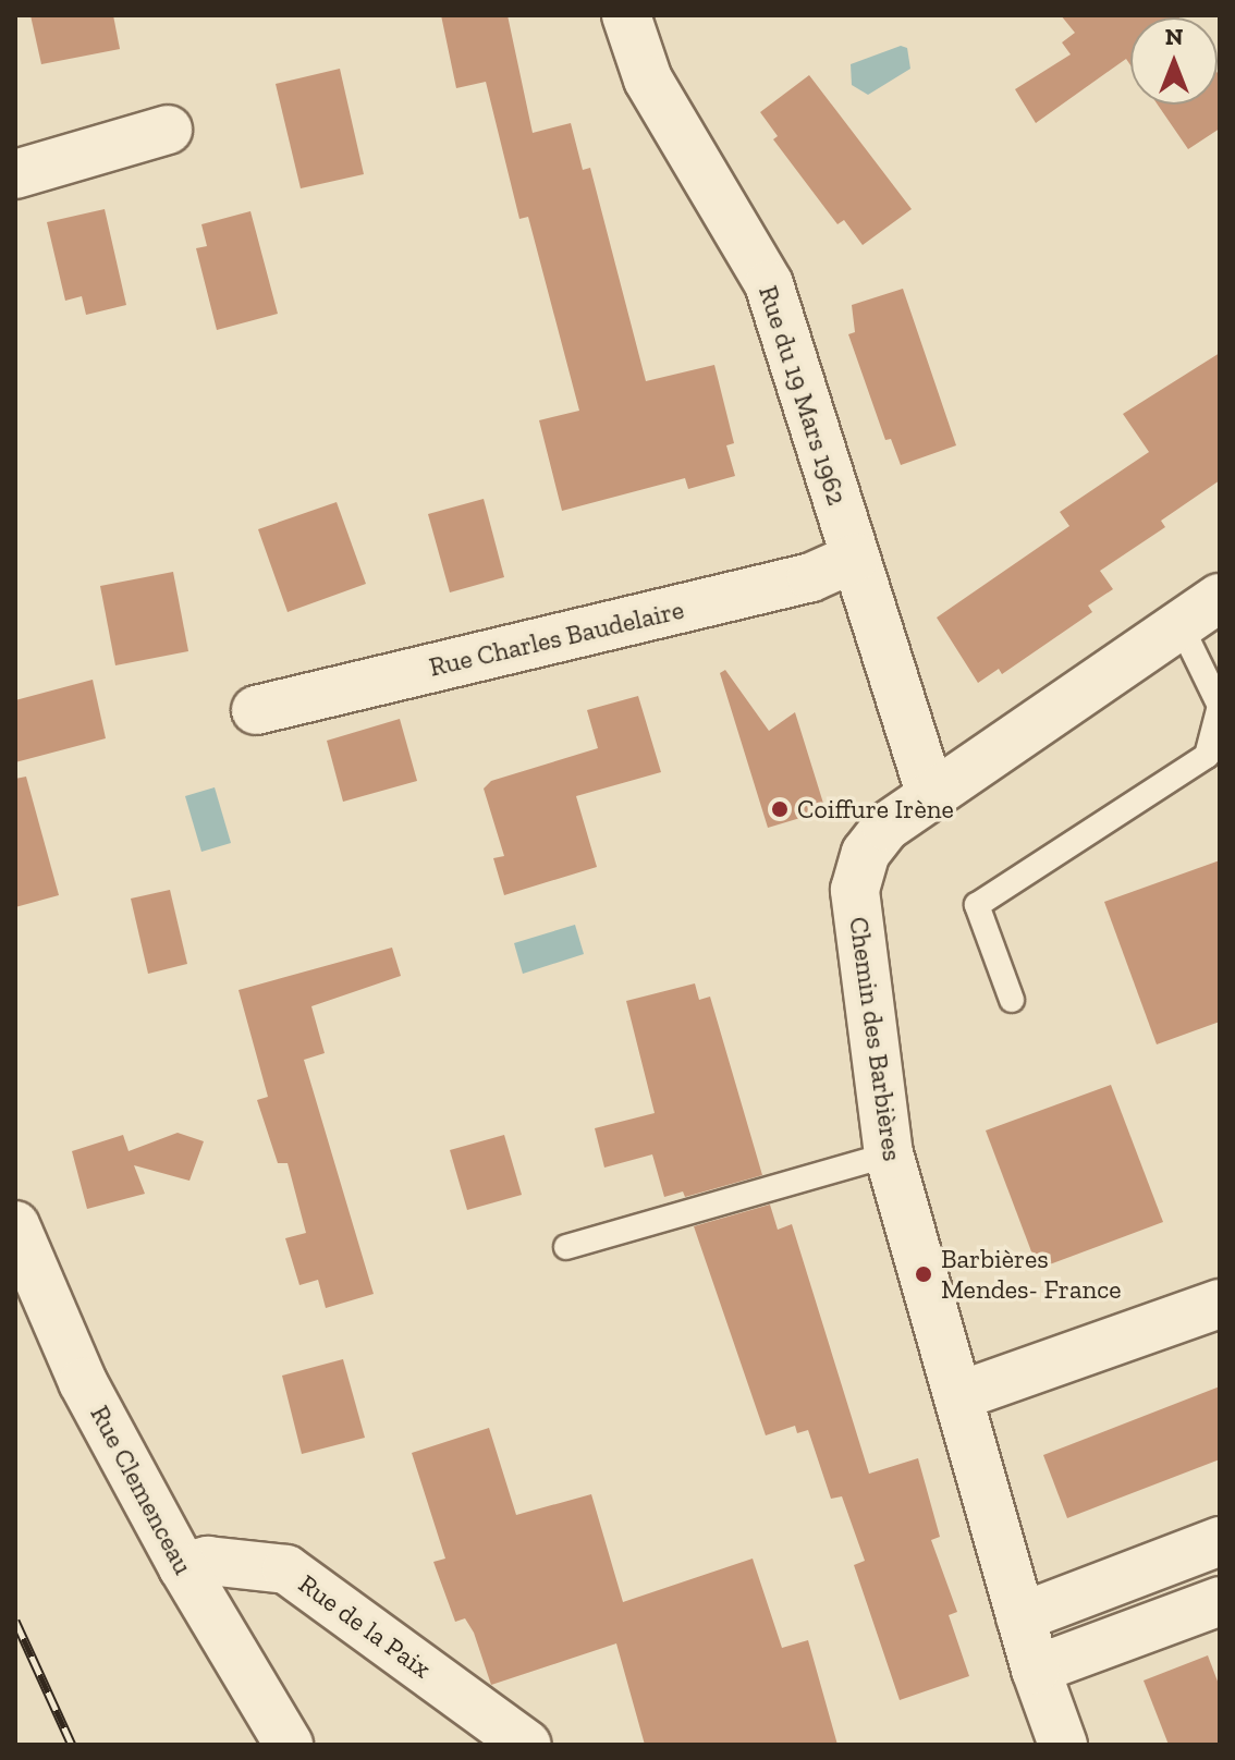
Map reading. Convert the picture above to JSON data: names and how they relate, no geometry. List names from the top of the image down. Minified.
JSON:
{"streets":{"street":["Rue du 19 Mars 1962","Rue Charles Baudelaire","Chemin des Barbières","Rue Clemenceau","Rue de la Paix"]},"crossings":[["Rue du 19 Mars 1962","Rue Charles Baudelaire"],["Rue du 19 Mars 1962","Chemin des Barbières"],["Rue Clemenceau","Rue de la Paix"]],"places":["Coiffure Irène","Barbières Mendes- France"],"north":"top"}
